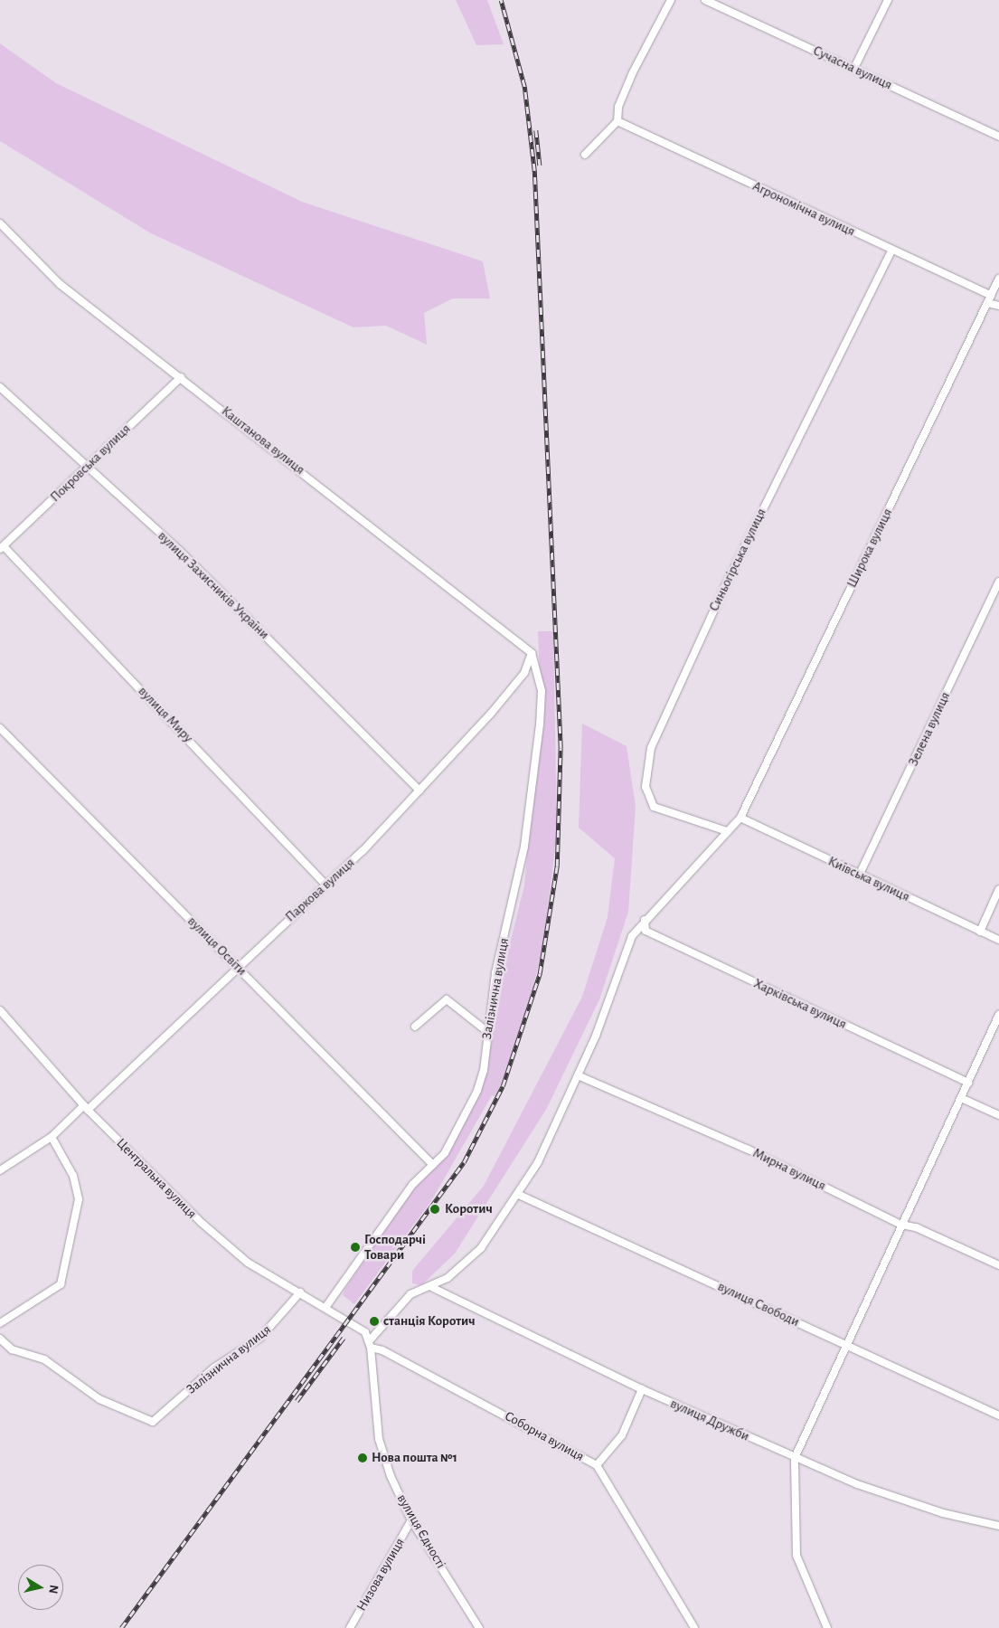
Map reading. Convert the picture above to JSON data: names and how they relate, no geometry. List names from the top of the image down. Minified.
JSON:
{"streets":{"street":["Сучасна вулиця","Агрономічна вулиця","Каштанова вулиця","Покровська вулиця","Широка вулиця","Синьогірська вулиця","вулиця Захисників України","вулиця Миру","Зелена вулиця","Київська вулиця","Паркова вулиця","вулиця Освіти","Залізнична вулиця","Харківська вулиця","Мирна вулиця","Центральна вулиця","вулиця Свободи","вулиця Дружби","Соборна вулиця","вулиця Єдності","Низова вулиця"]},"crossings":[["Агрономічна вулиця","Широка вулиця"],["Агрономічна вулиця","Синьогірська вулиця"],["Каштанова вулиця","Покровська вулиця"],["Каштанова вулиця","Паркова вулиця"],["Каштанова вулиця","Залізнична вулиця"],["Покровська вулиця","вулиця Захисників України"],["Покровська вулиця","вулиця Миру"],["Широка вулиця","Синьогірська вулиця"],["Широка вулиця","Київська вулиця"],["Широка вулиця","Харківська вулиця"],["Широка вулиця","Мирна вулиця"],["Широка вулиця","Центральна вулиця"],["Широка вулиця","вулиця Свободи"],["Широка вулиця","вулиця Дружби"],["Широка вулиця","Соборна вулиця"],["Широка вулиця","вулиця Єдності"],["вулиця Захисників України","Паркова вулиця"],["вулиця Миру","Паркова вулиця"],["Зелена вулиця","Київська вулиця"],["Паркова вулиця","вулиця Освіти"],["Паркова вулиця","Залізнична вулиця"],["Паркова вулиця","Центральна вулиця"],["вулиця Освіти","Залізнична вулиця"],["Залізнична вулиця","Центральна вулиця"],["Центральна вулиця","Соборна вулиця"],["Центральна вулиця","вулиця Єдності"],["Соборна вулиця","вулиця Єдності"],["вулиця Єдності","Низова вулиця"]],"places":["Коротич","Господарчі Товари","станція Коротич","Нова пошта №1"],"north":"right"}
